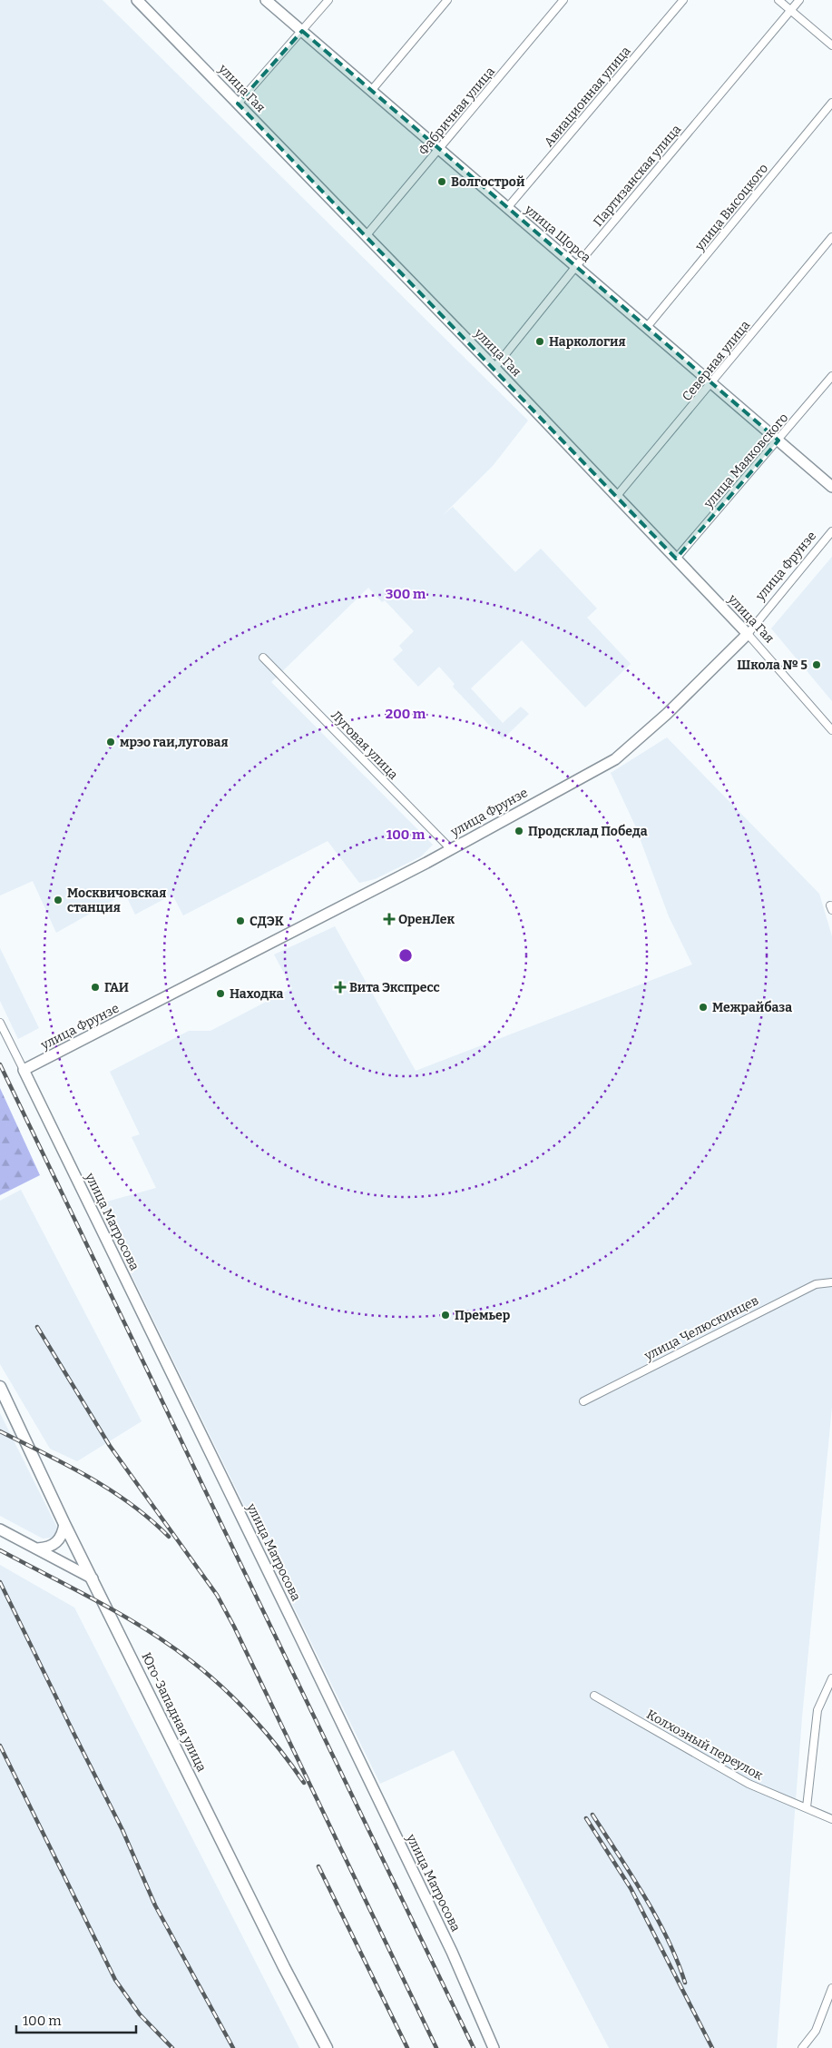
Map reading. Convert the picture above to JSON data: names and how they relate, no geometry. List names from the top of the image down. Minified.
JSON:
{"streets":{"main road":["Юго-Западная улица"],"street":["улица Гая","Авиационная улица","Фабричная улица","Партизанская улица","улица Высоцкого","улица Щорса","Северная улица","улица Маяковского","улица Фрунзе","Луговая улица","улица Матросова","улица Челюскинцев","Колхозный переулок"]},"crossings":[["улица Гая","Фабричная улица"],["улица Гая","Партизанская улица"],["улица Гая","Северная улица"],["улица Гая","улица Маяковского"],["улица Гая","улица Фрунзе"],["Авиационная улица","улица Щорса"],["Фабричная улица","улица Щорса"],["Партизанская улица","улица Щорса"],["улица Высоцкого","улица Щорса"],["улица Щорса","Северная улица"],["улица Щорса","улица Маяковского"],["улица Фрунзе","Луговая улица"],["улица Фрунзе","улица Матросова"]],"places":{"other":["Волгострой","Наркология","Школа № 5","мрэо гаи,луговая","Продсклад Победа","Москвичовская станция","СДЭК","ГАИ","Находка","Межрайбаза","Премьер"],"health":["ОренЛек","Вита Экспресс"]},"scale_bar":"100 m","rings":["300 m","200 m","100 m"]}
